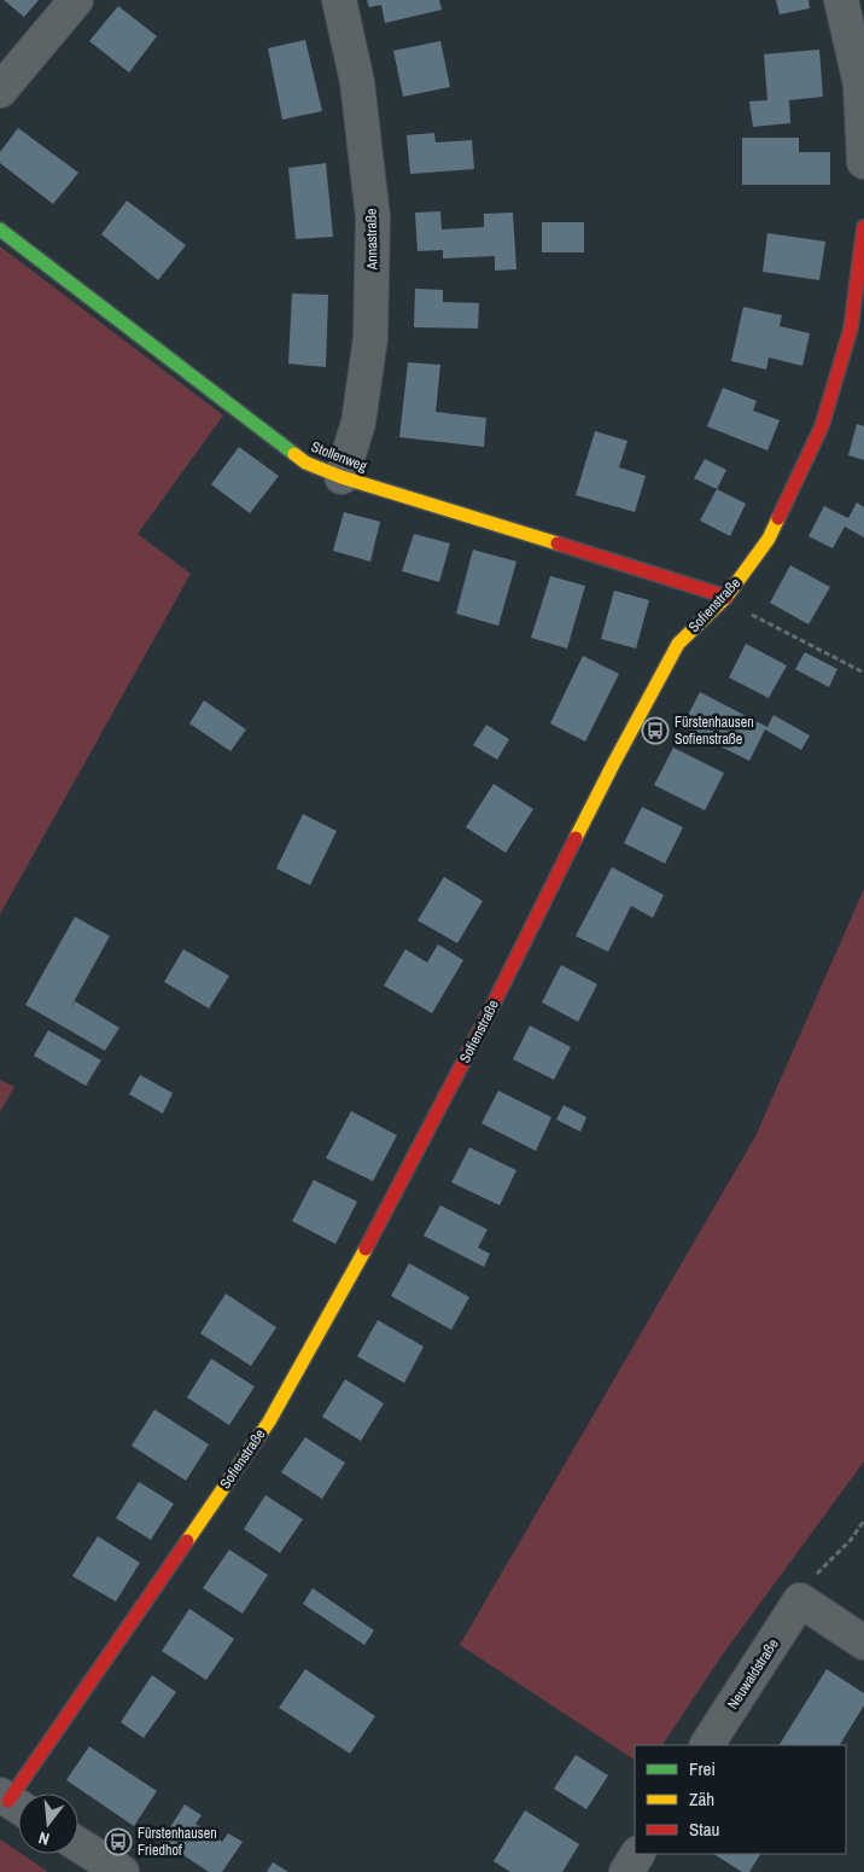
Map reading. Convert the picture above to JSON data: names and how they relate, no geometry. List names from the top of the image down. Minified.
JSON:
{"streets":{"street":["Annastraße","Stollenweg","Sofienstraße","Neuwaldstraße"]},"crossings":[["Annastraße","Stollenweg"],["Stollenweg","Sofienstraße"]],"places":{"bus stop":["Fürstenhausen Sofienstraße","Fürstenhausen Friedhof"]},"legend":["Frei","Zäh","Stau"],"north":"bottom"}
